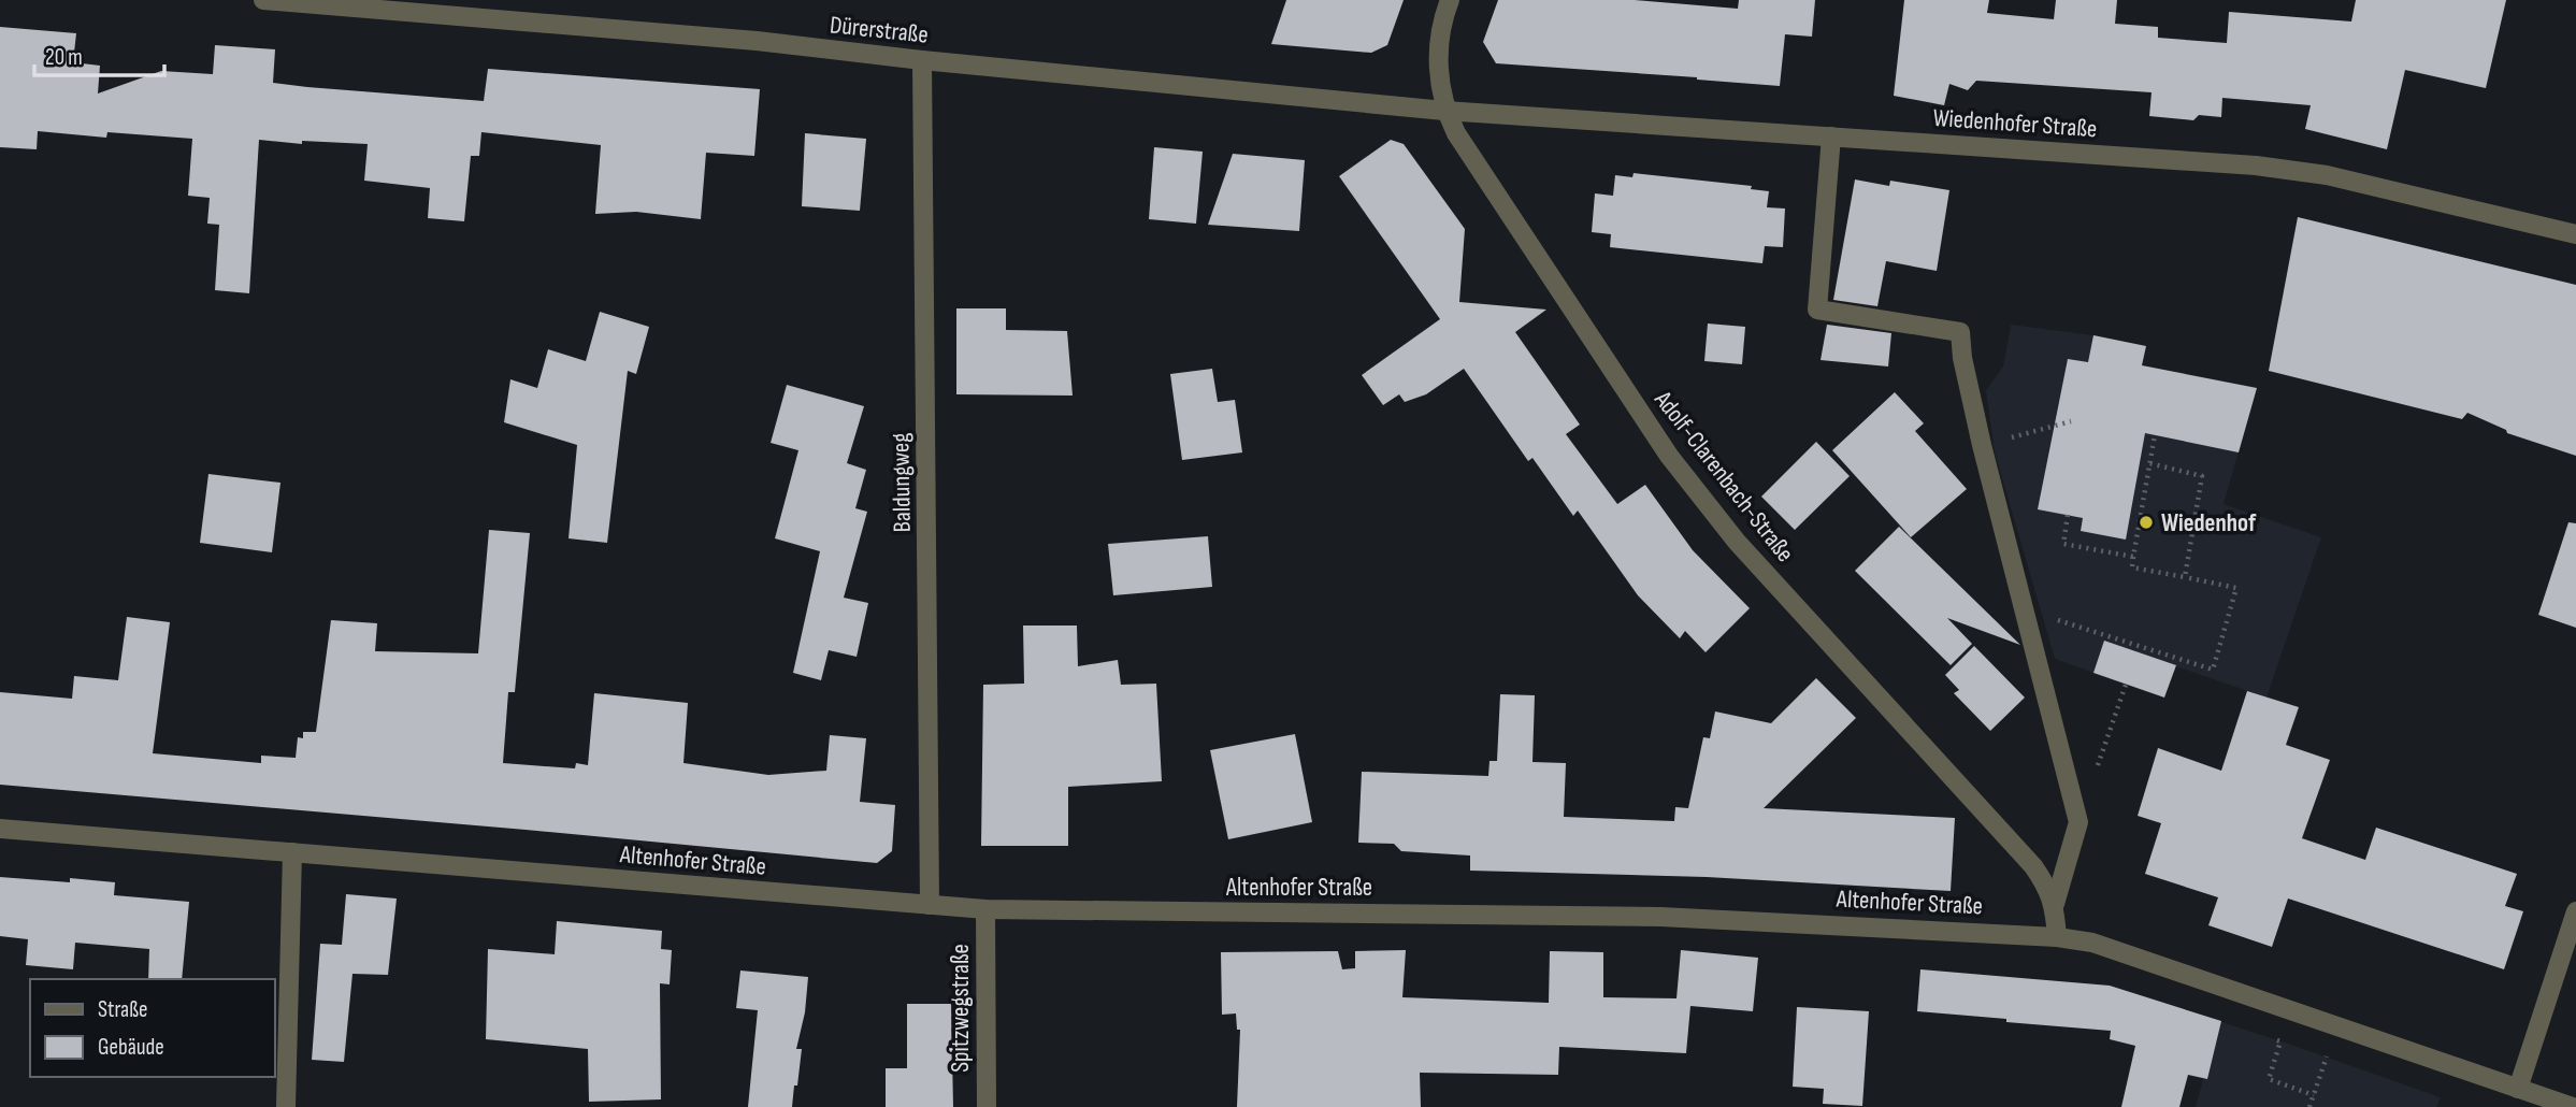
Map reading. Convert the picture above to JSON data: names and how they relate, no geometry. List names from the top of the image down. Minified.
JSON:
{"streets":{"street":["Dürerstraße","Wiedenhofer Straße","Adolf-Clarenbach-Straße","Baldungweg","Altenhofer Straße","Spitzwegstraße"]},"crossings":[["Dürerstraße","Wiedenhofer Straße"],["Dürerstraße","Adolf-Clarenbach-Straße"],["Dürerstraße","Baldungweg"],["Wiedenhofer Straße","Adolf-Clarenbach-Straße"],["Adolf-Clarenbach-Straße","Altenhofer Straße"],["Baldungweg","Altenhofer Straße"],["Altenhofer Straße","Spitzwegstraße"]],"places":["Wiedenhof"],"legend":["Straße","Gebäude"],"scale_bar":"20 m"}
